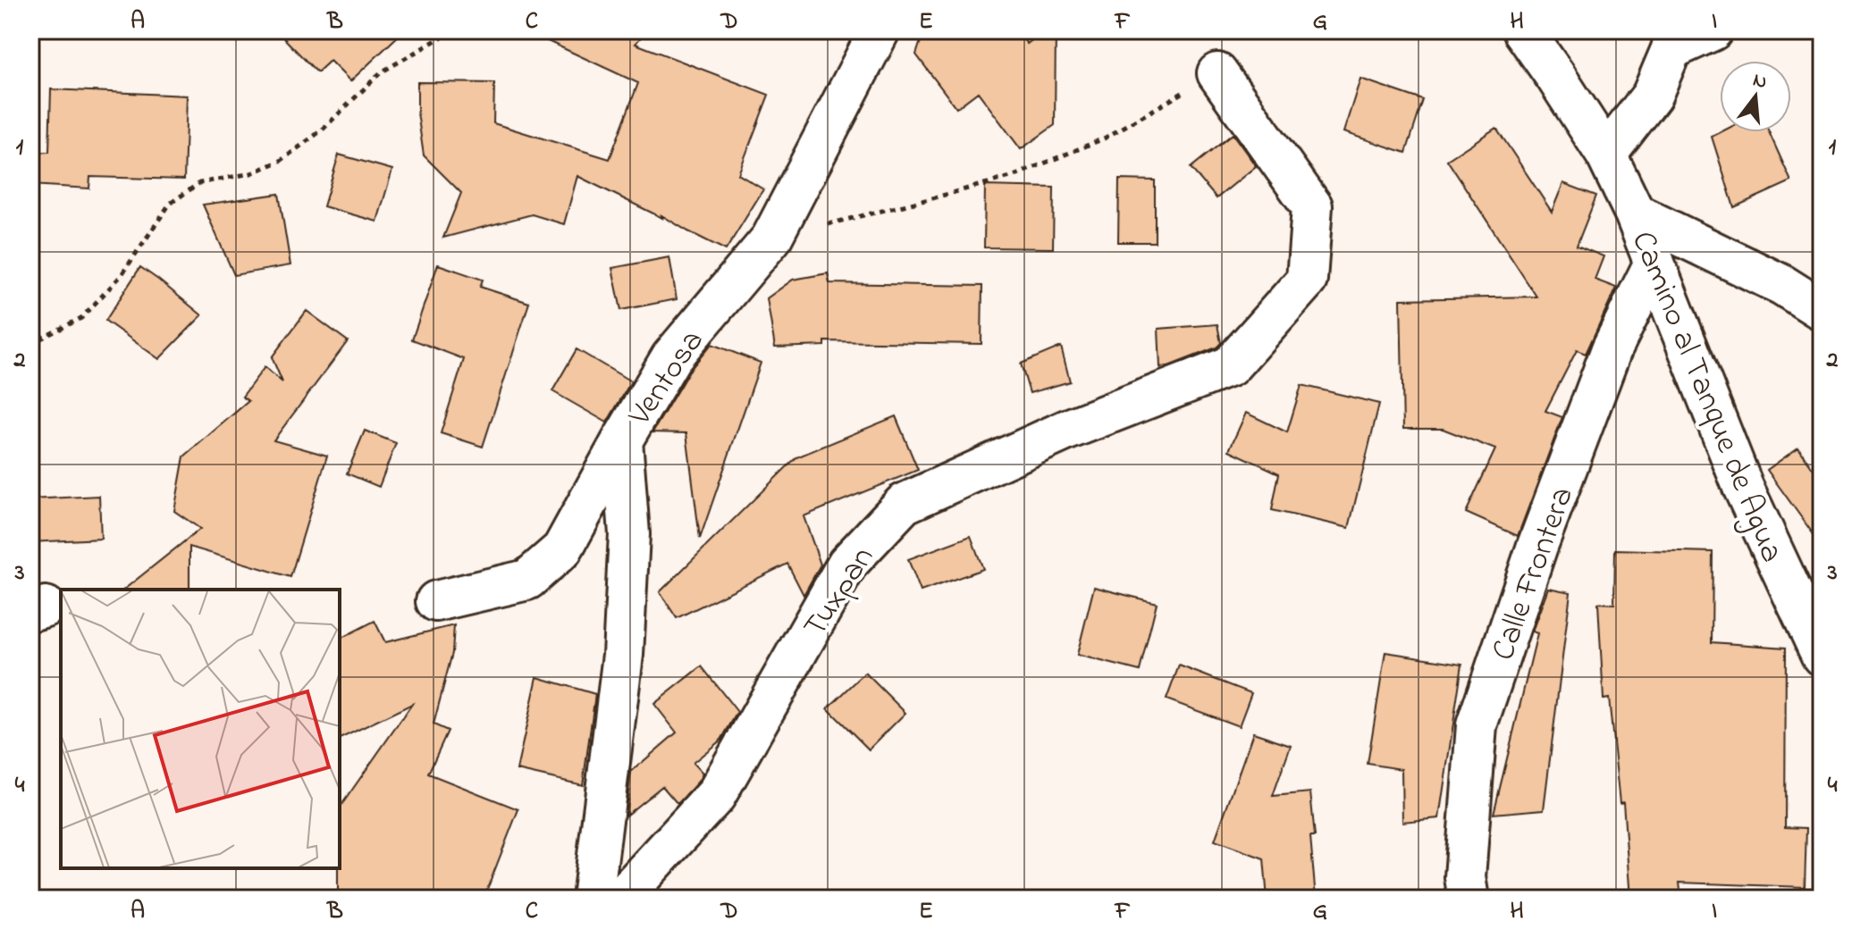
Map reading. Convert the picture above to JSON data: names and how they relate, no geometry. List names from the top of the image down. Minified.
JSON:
{"streets":{"street":["Ventosa","Camino al Tanque de Agua","Calle Frontera","Tuxpan"]},"crossings":[["Camino al Tanque de Agua","Calle Frontera"]],"north":"top","grid":{"columns":["A","B","C","D","E","F","G","H","I"],"rows":["1","2","3","4"]}}
